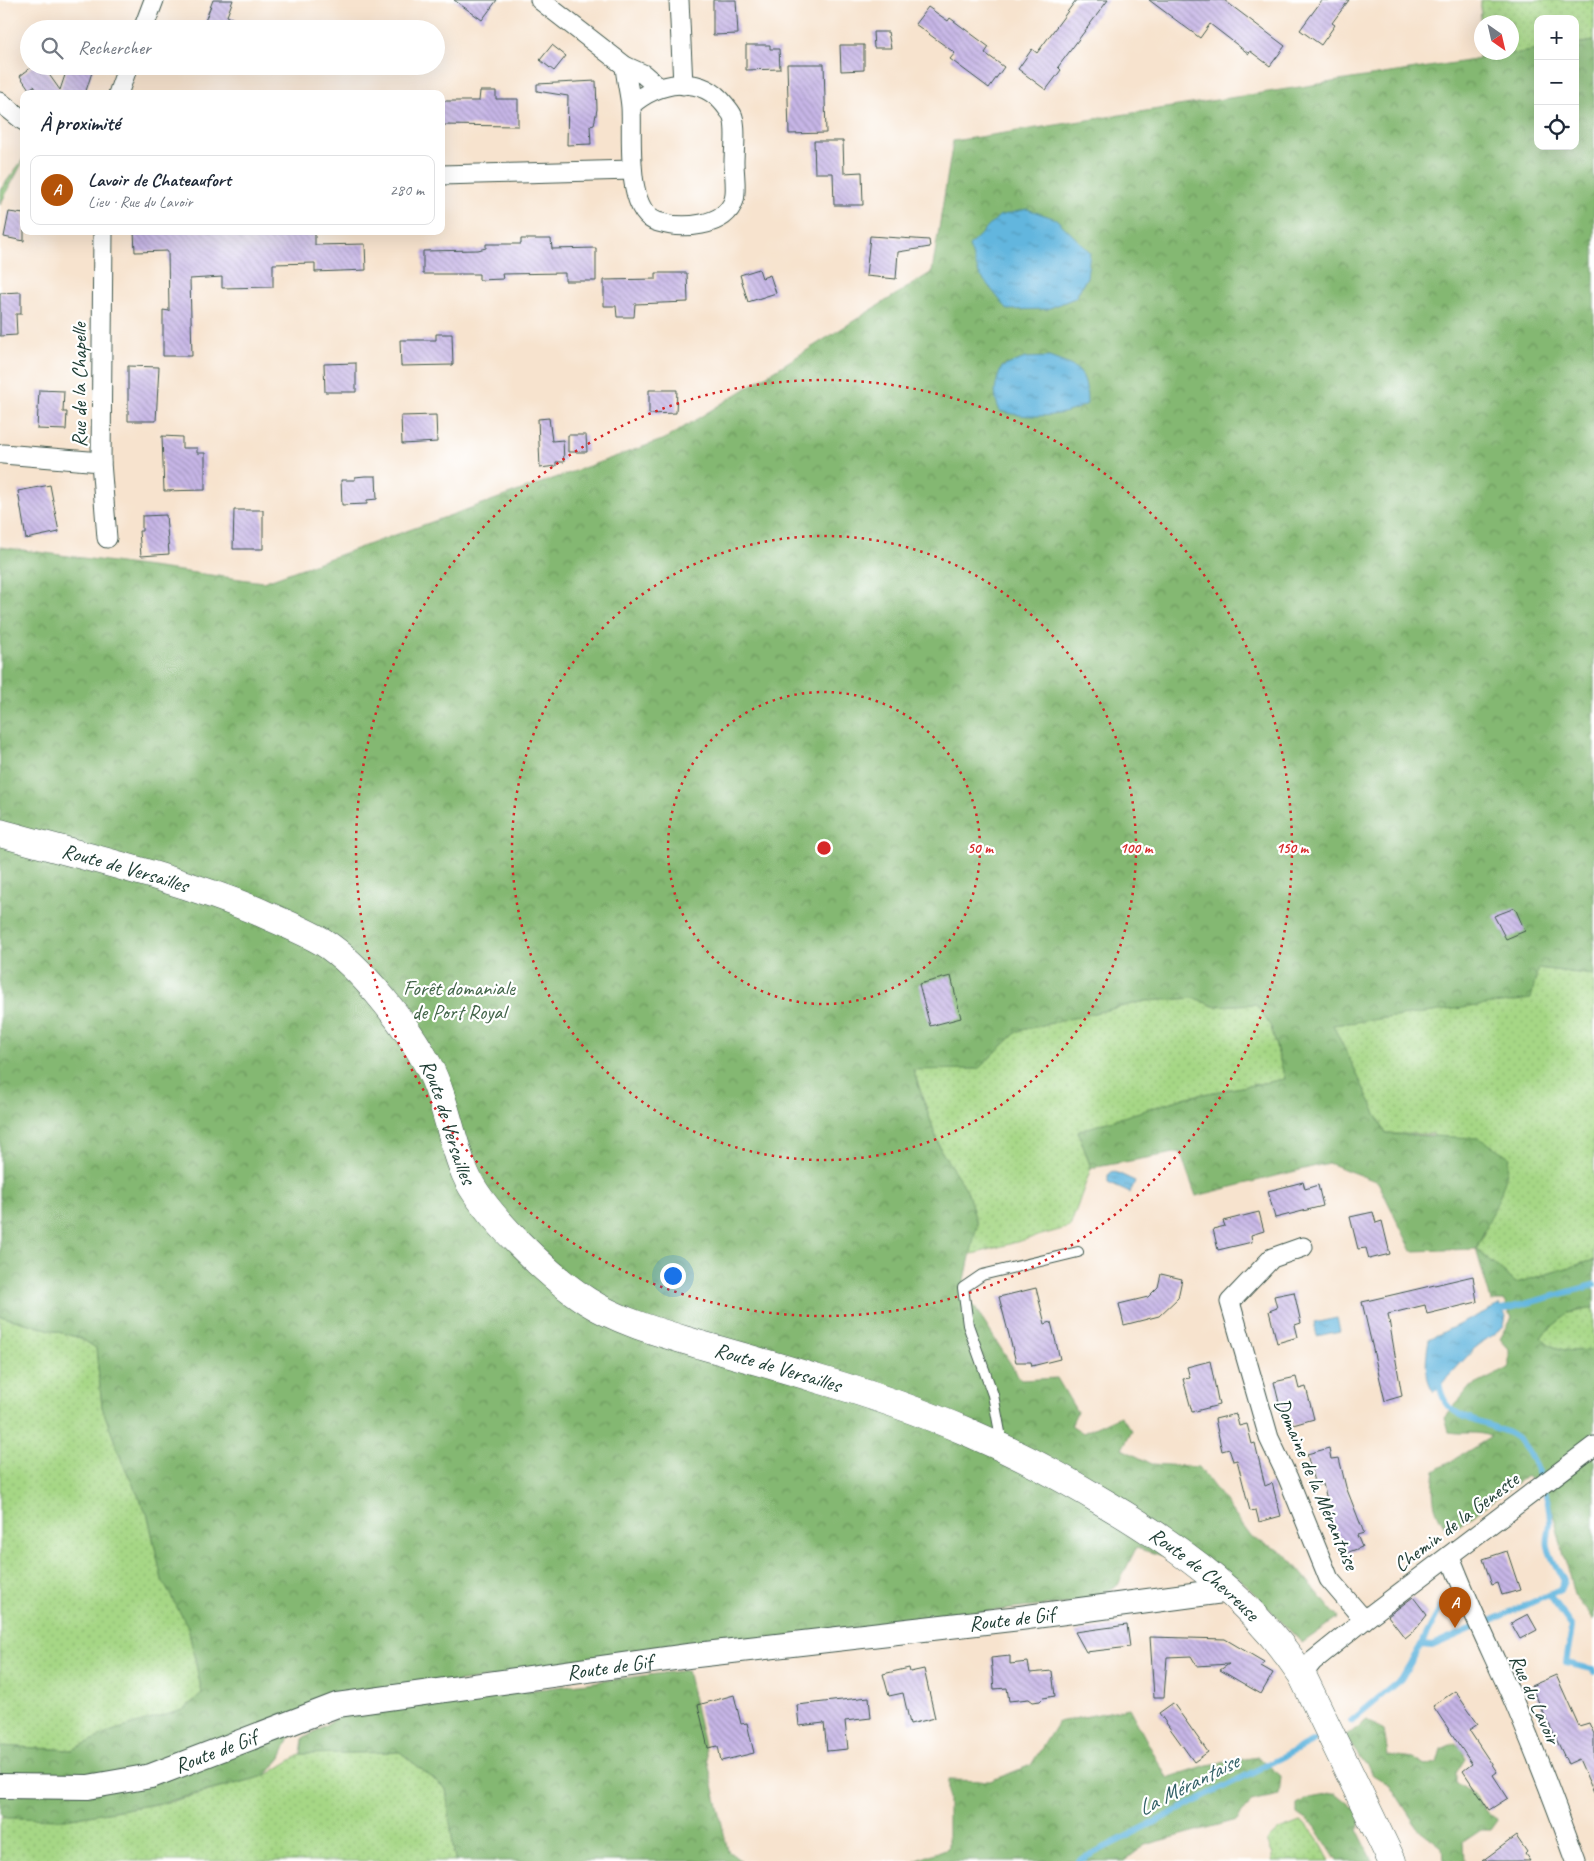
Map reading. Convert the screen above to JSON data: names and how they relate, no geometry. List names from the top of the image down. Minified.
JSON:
{"streets":{"main road":["Route de Versailles","Route de Chevreuse"],"street":["Rue de la Chapelle","Domaine de la Mérantaise","Chemin de la Geneste","Route de Gif","Rue du Lavoir"]},"crossings":[["Route de Versailles","Route de Chevreuse"],["Domaine de la Mérantaise","Chemin de la Geneste"],["Chemin de la Geneste","Route de Chevreuse"],["Chemin de la Geneste","Rue du Lavoir"],["Route de Chevreuse","Route de Gif"]],"water":["La Mérantaise"],"parks":["Forêt domaniale de Port Royal"],"north":"bottom right","page":{"map_buttons":["+","−"],"search":"Rechercher","heading":"À proximité","list":[{"mark":"A","name":"Lavoir de Chateaufort","note":"Lieu · Rue du Lavoir","value":"280 m"}],"pins":"A"},"rings":["50 m","100 m","150 m"]}
